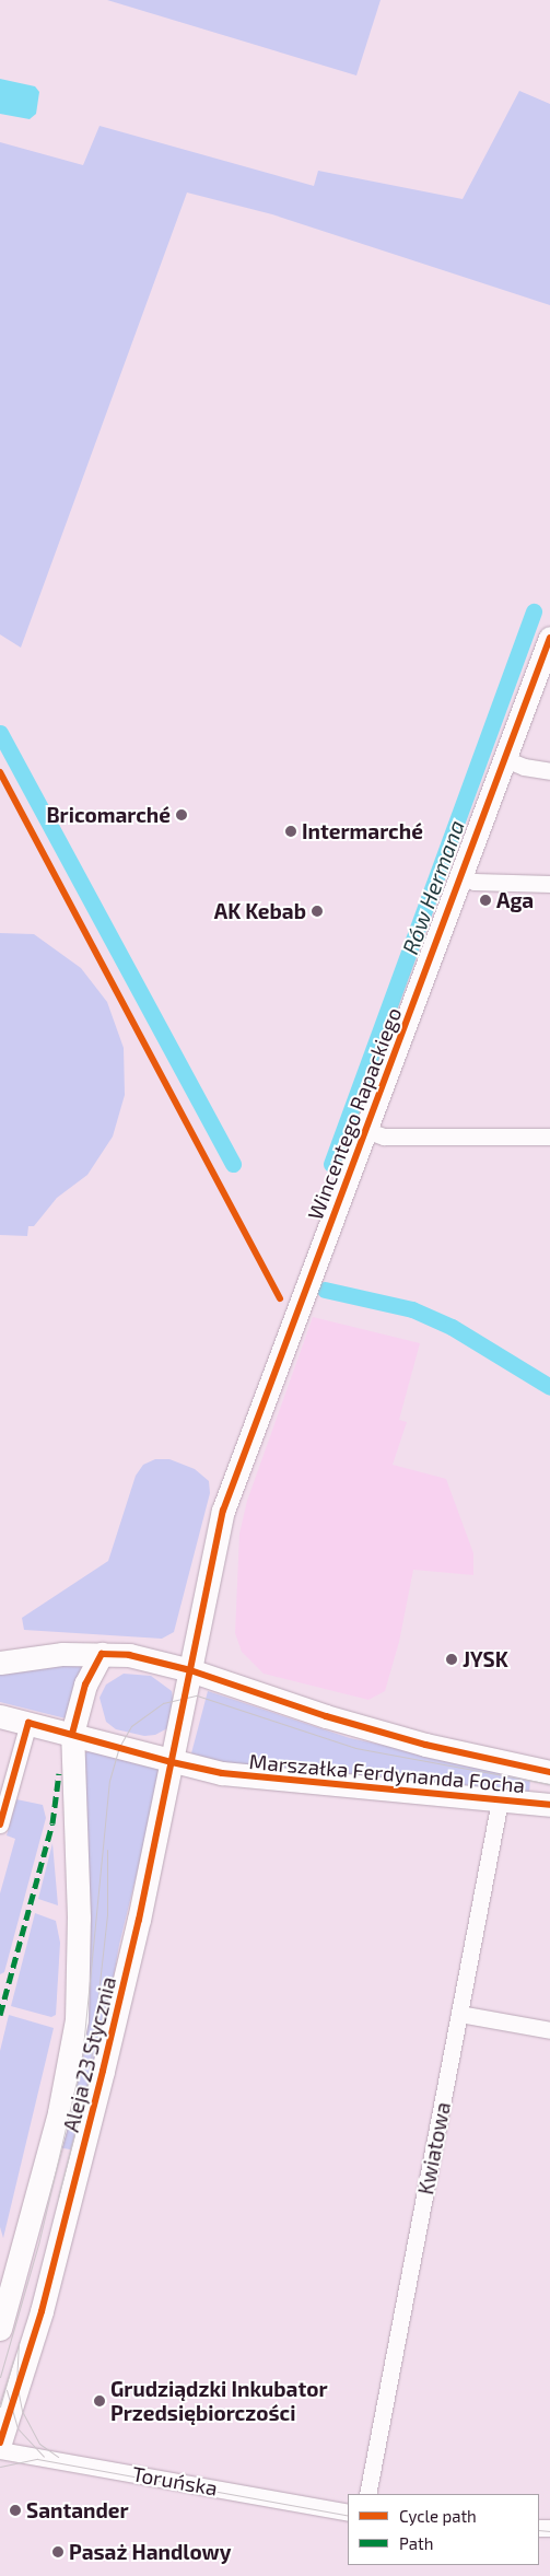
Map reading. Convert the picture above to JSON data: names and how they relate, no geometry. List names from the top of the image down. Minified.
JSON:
{"streets":{"street":["Wincentego Rapackiego","Marszałka Ferdynanda Focha","Aleja 23 Stycznia","Kwiatowa","Toruńska"]},"crossings":[["Wincentego Rapackiego","Marszałka Ferdynanda Focha"],["Wincentego Rapackiego","Aleja 23 Stycznia"],["Marszałka Ferdynanda Focha","Aleja 23 Stycznia"],["Marszałka Ferdynanda Focha","Kwiatowa"]],"water":["Rów Hermana"],"places":["Bricomarché","Intermarché","Aga","AK Kebab","JYSK","Grudziądzki Inkubator Przedsiębiorczości","Santander","Pasaż Handlowy"],"legend":["Cycle path","Path"]}
